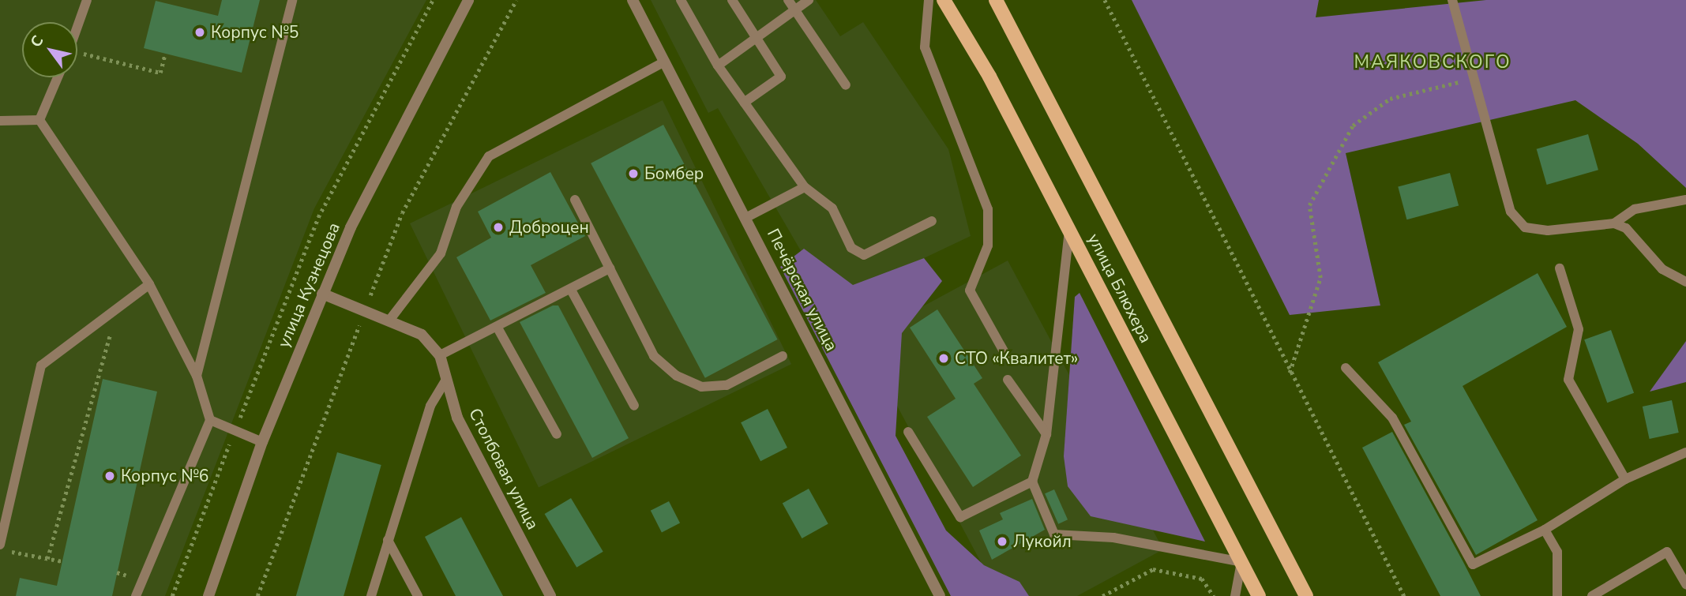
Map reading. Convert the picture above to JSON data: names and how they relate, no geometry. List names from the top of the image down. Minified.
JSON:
{"streets":{"main road":["улица Блюхера"],"street":["улица Кузнецова","Печёрская улица","Столбовая улица"]},"crossings":[["улица Кузнецова","Столбовая улица"]],"districts":["МАЯКОВСКОГО"],"places":["Корпус №5","Бомбер","Доброцен","СТО «Квалитет»","Корпус №6","Лукойл"],"north":"top left"}
